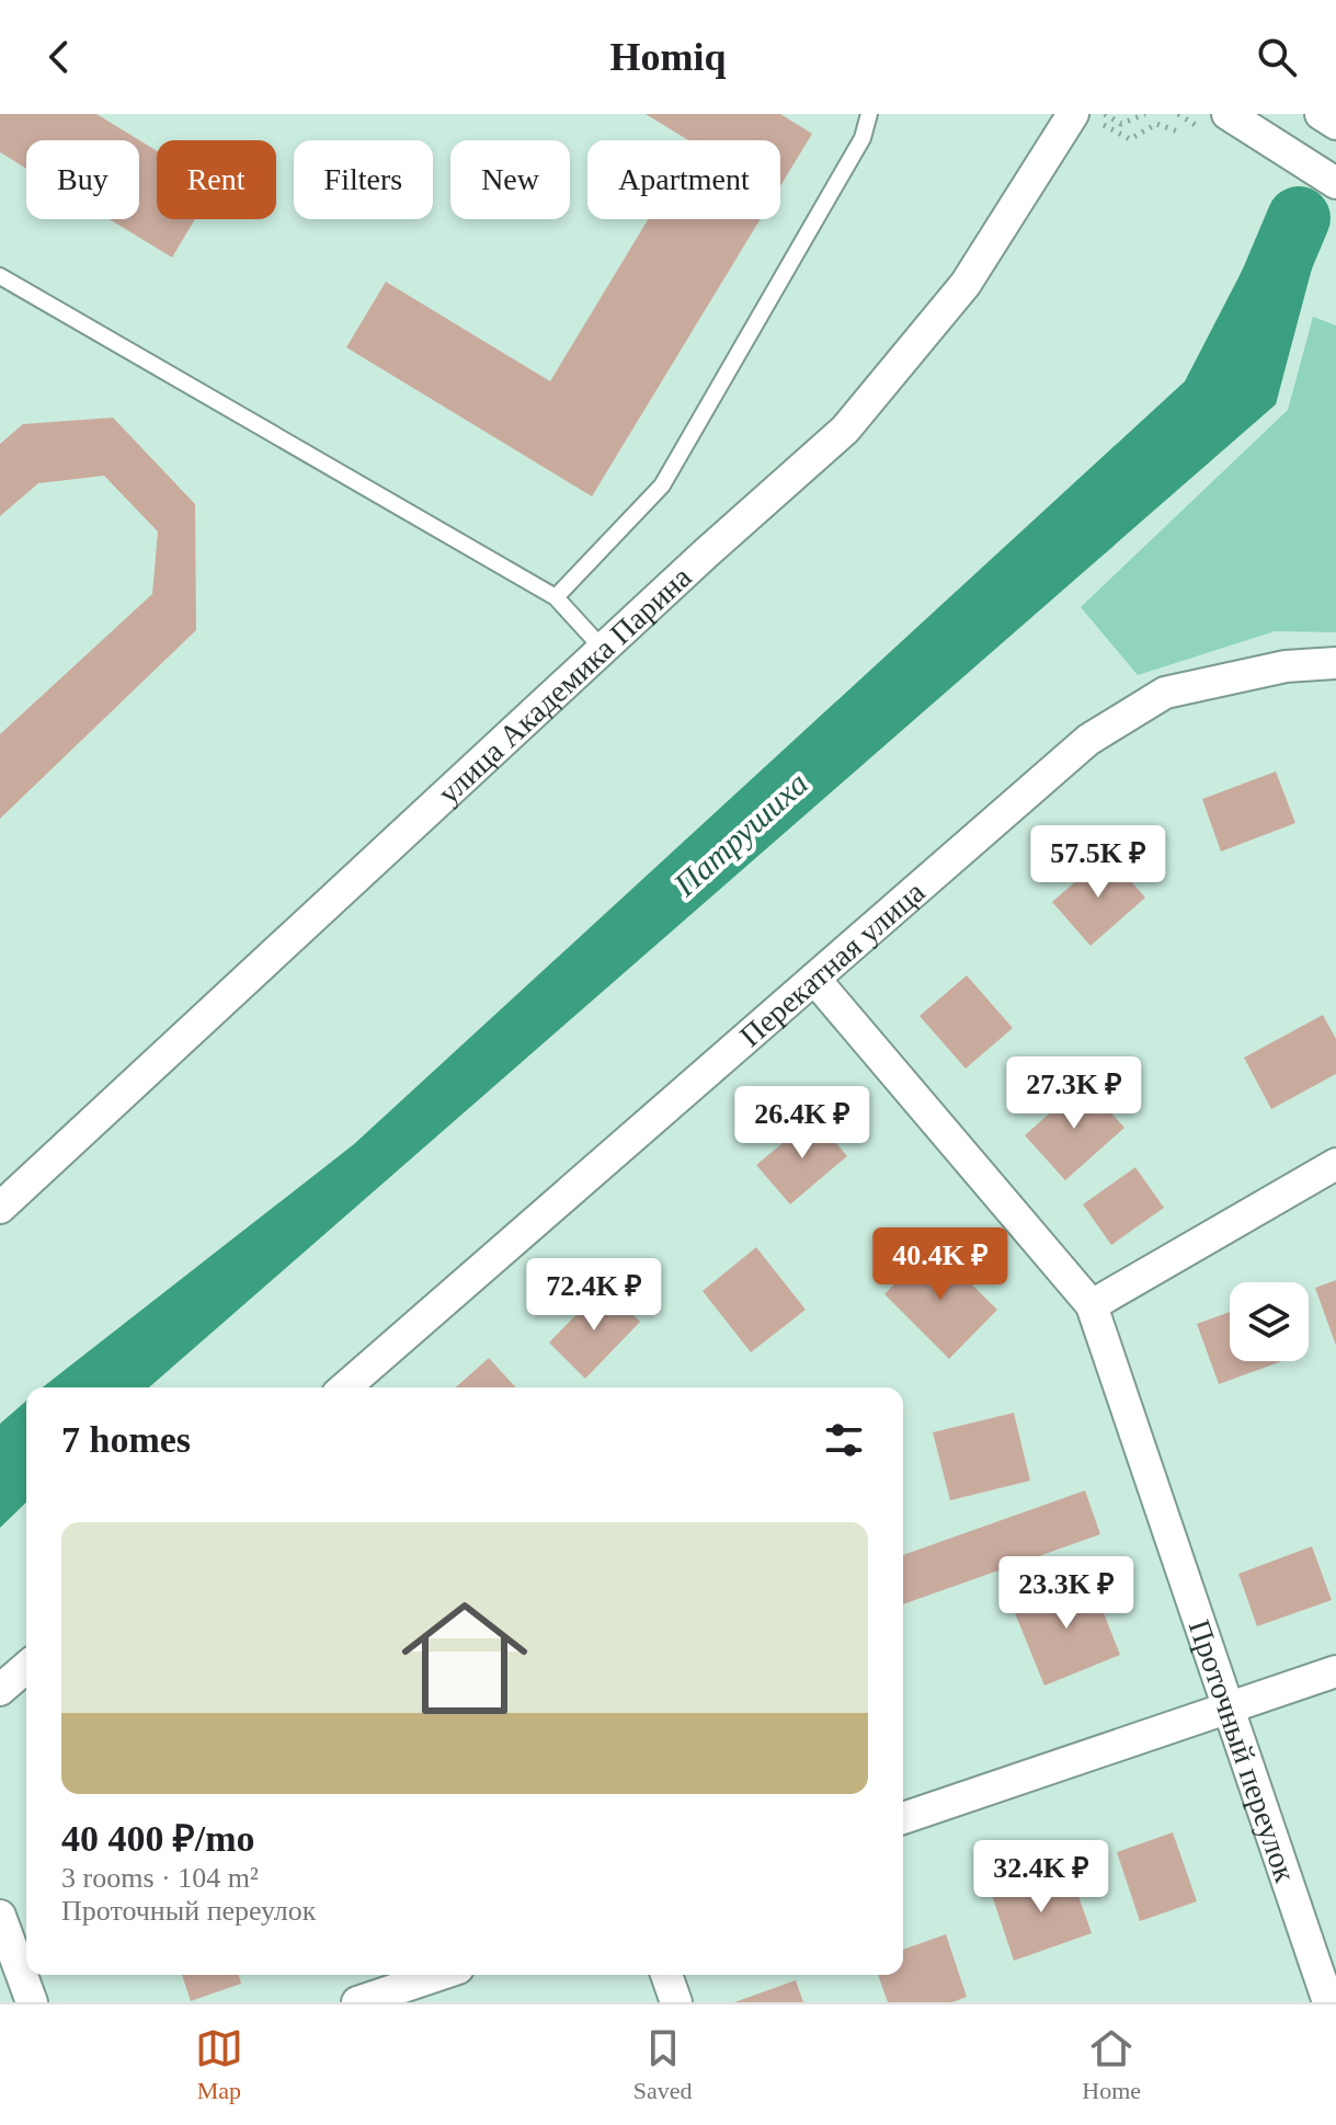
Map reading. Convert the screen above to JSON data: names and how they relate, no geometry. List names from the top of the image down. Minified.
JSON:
{"streets":{"street":["улица Академика Парина","Перекатная улица","Проточный переулок"]},"crossings":[["Перекатная улица","Проточный переулок"]],"water":["Патрушиха"],"page":{"header":"Homiq","chip":["Buy","Rent","Filters","New","Apartment"],"price":["57.5K ₽","27.3K ₽","26.4K ₽","40.4K ₽","72.4K ₽","23.3K ₽","32.4K ₽"],"heading":"7 homes","list":[{"name":"40 400 ₽/mo","note":"3 rooms · 104 m² · Проточный переулок"}],"tabs":["Map","Saved","Home"]}}
